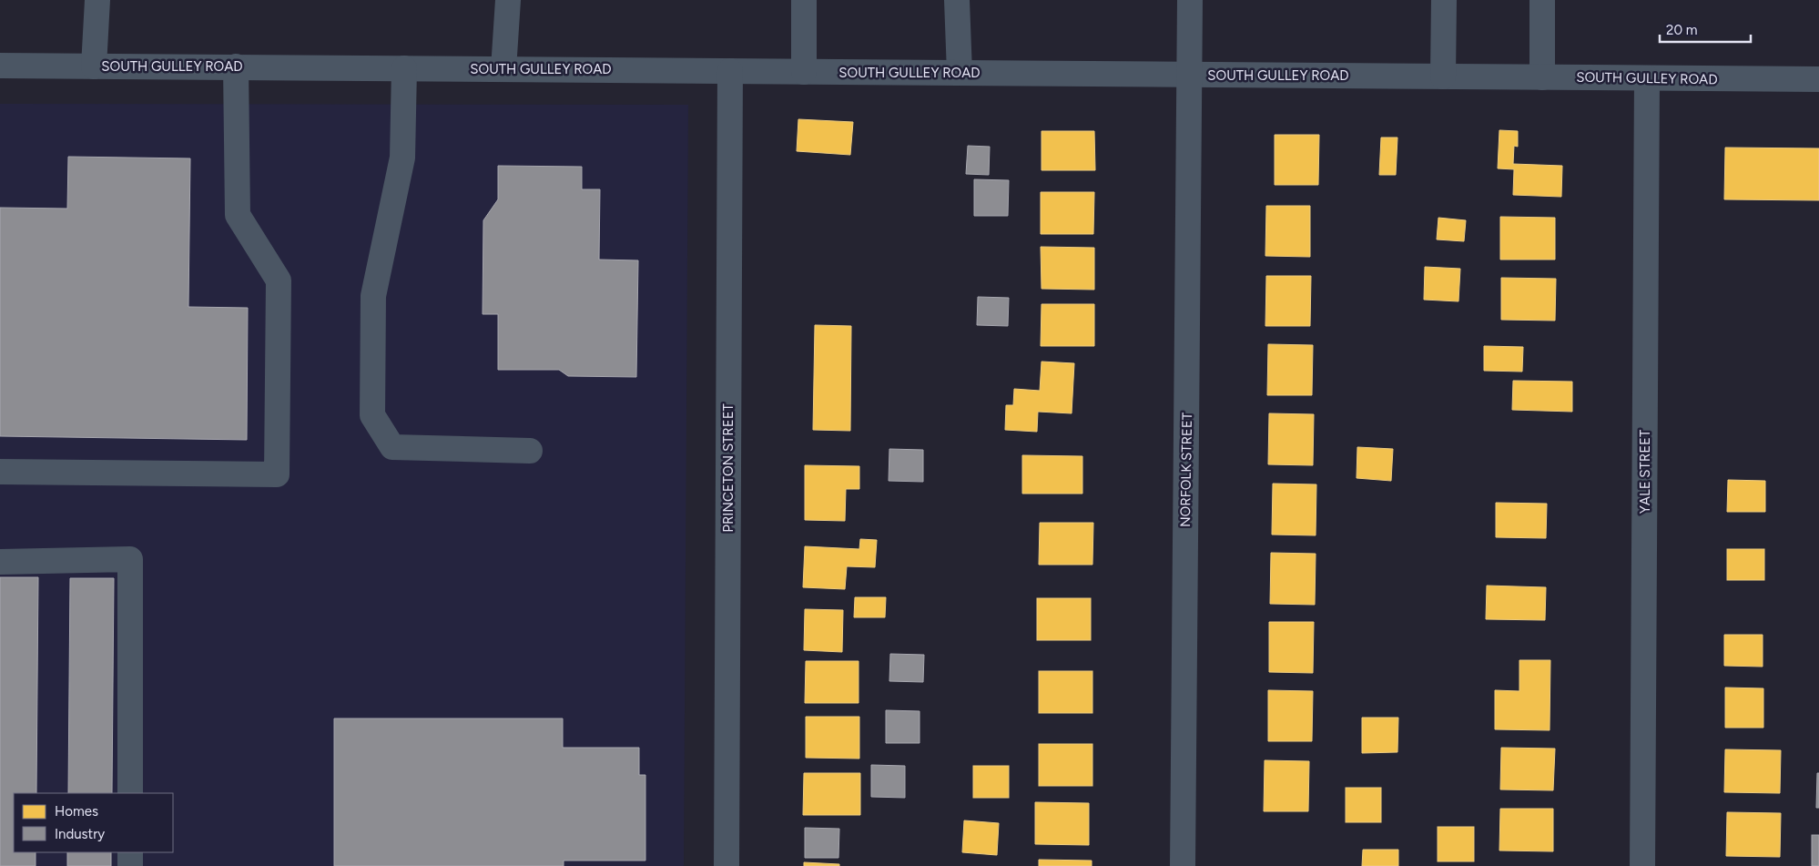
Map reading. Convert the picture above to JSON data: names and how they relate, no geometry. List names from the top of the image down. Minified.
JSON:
{"streets":{"street":["SOUTH GULLEY ROAD","PRINCETON STREET","NORFOLK STREET","YALE STREET"]},"crossings":[["SOUTH GULLEY ROAD","PRINCETON STREET"],["SOUTH GULLEY ROAD","NORFOLK STREET"],["SOUTH GULLEY ROAD","YALE STREET"]],"legend":["Homes","Industry"],"scale_bar":"20 m"}
